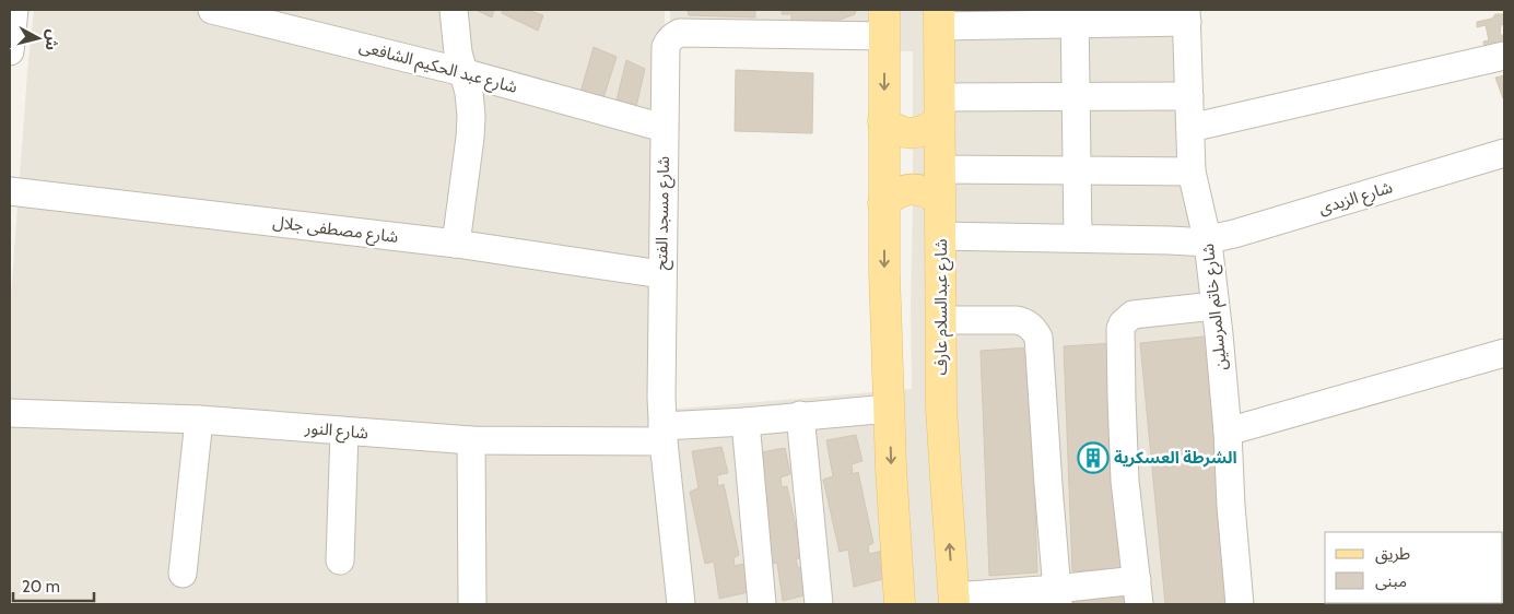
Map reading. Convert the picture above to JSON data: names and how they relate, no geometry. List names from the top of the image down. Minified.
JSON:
{"streets":{"main road":["شارع عبدالسلام عارف"],"street":["شارع عبد الحكيم الشافعى","شارع الزيدى","شارع مسجد الفتح","شارع مصطفى جلال","شارع خاتم المرسلين","شارع النور"]},"crossings":[["شارع عبد الحكيم الشافعى","شارع مسجد الفتح"],["شارع الزيدى","شارع خاتم المرسلين"],["شارع مسجد الفتح","شارع مصطفى جلال"],["شارع مسجد الفتح","شارع النور"]],"places":{"building":["الشرطة العسكرية"]},"legend":["طريق","مبنى"],"scale_bar":"20 m","north":"right"}
